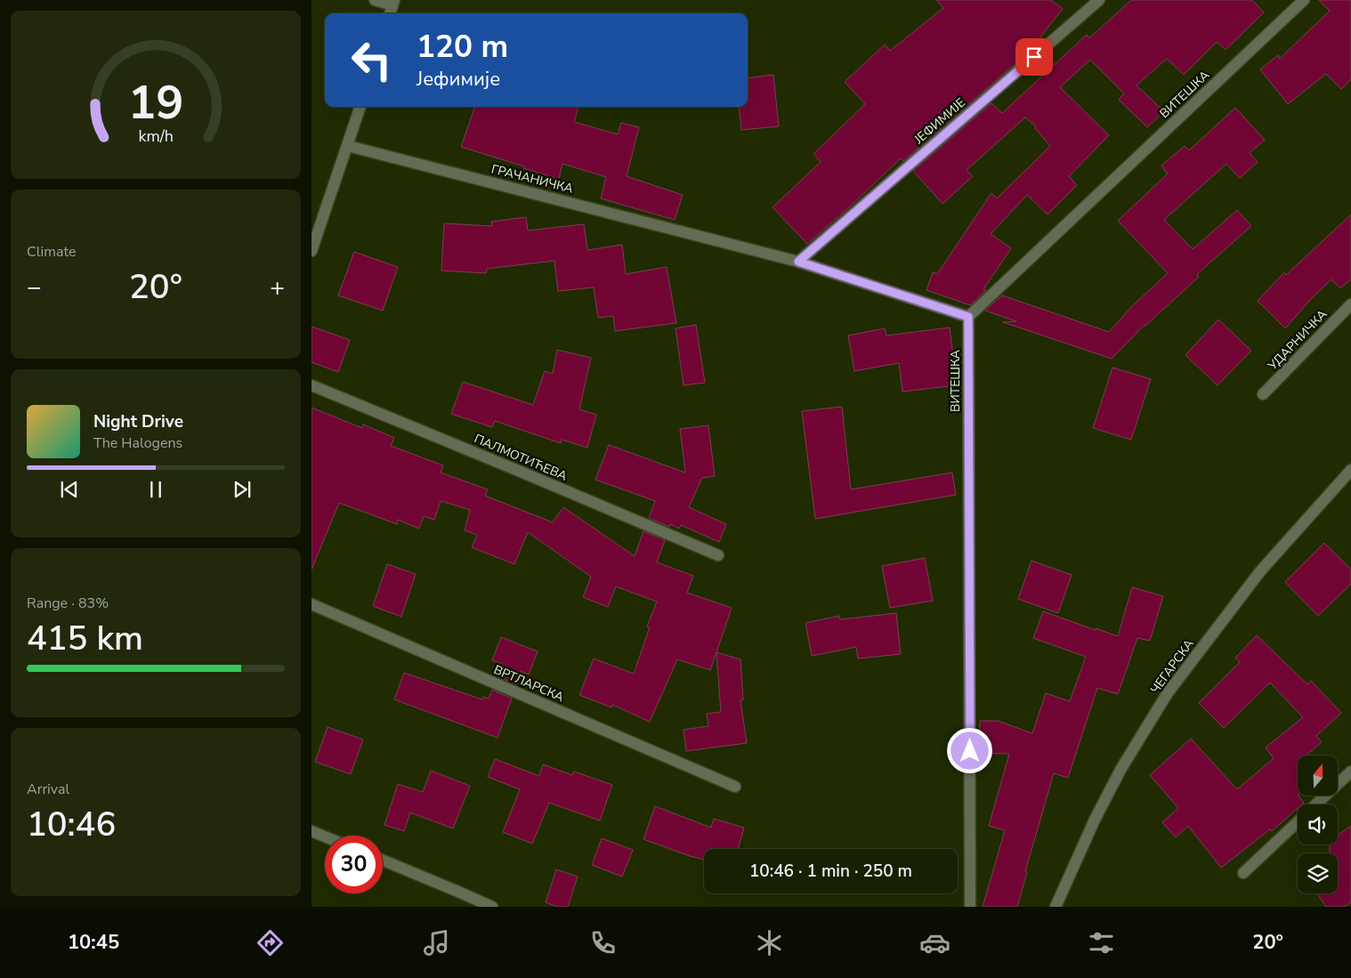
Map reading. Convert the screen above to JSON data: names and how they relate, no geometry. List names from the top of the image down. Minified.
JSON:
{"streets":{"street":["ВИТЕШКА","ЈЕФИМИЈЕ","ГРАЧАНИЧКА","УДАРНИЧКА","ПАЛМОТИЋЕВА","ЧЕГАРСКА","ВРТЛАРСКА"]},"crossings":[["ЈЕФИМИЈЕ","ГРАЧАНИЧКА"]],"north":"top","page":{"turn":["120 m","Јефимије"],"tile":["Climate",["Range · 83%","415 km"],["Arrival","10:46"]],"heat":["−","20°","+"],"song":["Night Drive","The Halogens"],"limit":"30","trip":"10:46 · 1 min · 250 m","tabs":["10:45","20°"],"gauge":["19","km/h"]}}
